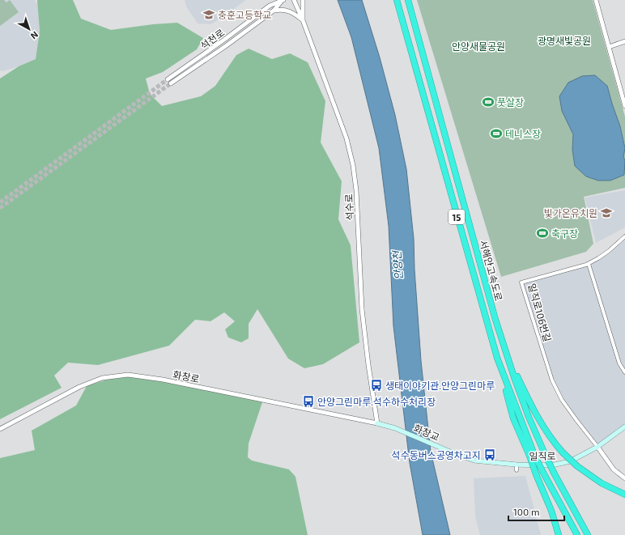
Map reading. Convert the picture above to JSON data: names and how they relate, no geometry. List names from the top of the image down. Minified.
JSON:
{"streets":{"highway":["15","서해안고속도로"],"main road":["화창교","일직로"],"street":["석천로","석수로","일직로106번길","화창로"]},"crossings":[["석수로","화창로"],["석수로","화창교"],["일직로106번길","일직로"],["화창로","화창교"],["화창교","일직로"]],"water":["안양천"],"parks":["광명새빛공원","안양새물공원"],"places":{"school or university":["충훈고등학교","빛가온유치원"],"sports":["풋살장","테니스장","축구장"],"bus stop":["생태이야기관.안양그린마루","안양그린마루.석수하수처리장","석수동버스공영차고지"]},"scale_bar":"100 m","north":"bottom right"}
